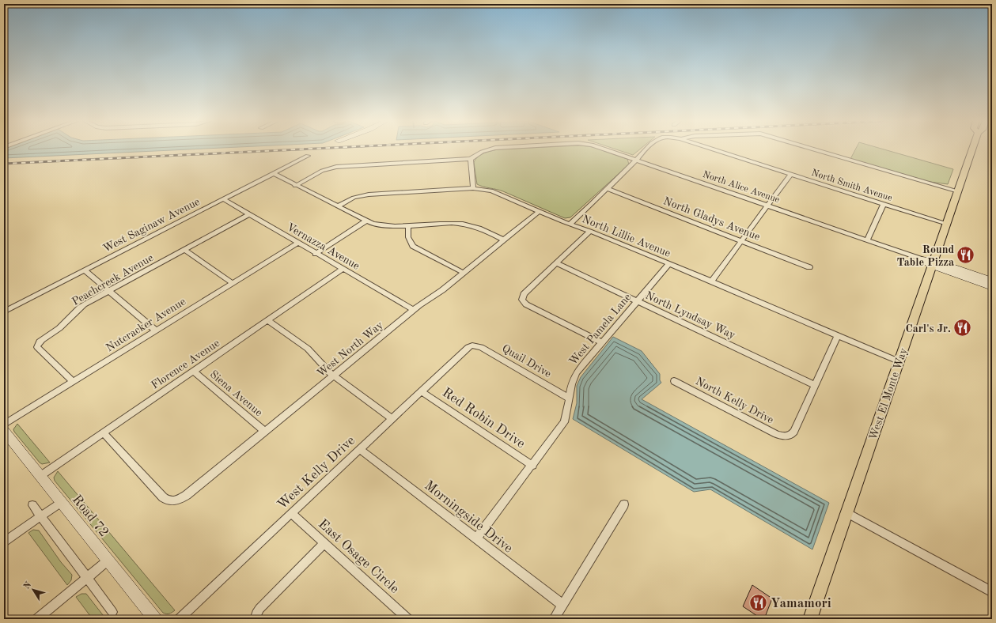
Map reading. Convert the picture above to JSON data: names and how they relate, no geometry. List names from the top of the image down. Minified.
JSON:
{"streets":{"main road":["West El Monte Way"],"street":["North Smith Avenue","North Alice Avenue","North Gladys Avenue","West Saginaw Avenue","North Lillie Avenue","Vernazza Avenue","Peachcreek Avenue","North Lyndsay Way","Nutcracker Avenue","West Pamela Lane","West North Way","Quail Drive","Florence Avenue","Siena Avenue","North Kelly Drive","Red Robin Drive","West Kelly Drive","Road 72","Morningside Drive","East Osage Circle"]},"crossings":[["North Smith Avenue","West El Monte Way"],["West Saginaw Avenue","Vernazza Avenue"],["North Lillie Avenue","West Pamela Lane"],["North Lillie Avenue","West North Way"],["North Lillie Avenue","West El Monte Way"],["Vernazza Avenue","Peachcreek Avenue"],["Vernazza Avenue","Nutcracker Avenue"],["Vernazza Avenue","West North Way"],["Vernazza Avenue","Florence Avenue"],["Peachcreek Avenue","Nutcracker Avenue"],["North Lyndsay Way","West Pamela Lane"],["North Lyndsay Way","North Kelly Drive"],["West Pamela Lane","Quail Drive"],["West Pamela Lane","Red Robin Drive"],["West Pamela Lane","Morningside Drive"],["West North Way","Florence Avenue"],["West North Way","Siena Avenue"],["Quail Drive","West Kelly Drive"],["Florence Avenue","Siena Avenue"],["Florence Avenue","Road 72"],["Red Robin Drive","West Kelly Drive"],["West Kelly Drive","Morningside Drive"],["West Kelly Drive","East Osage Circle"]],"places":{"restaurant":["Round Table Pizza","Carl's Jr.","Yamamori"]},"north":"top left"}
